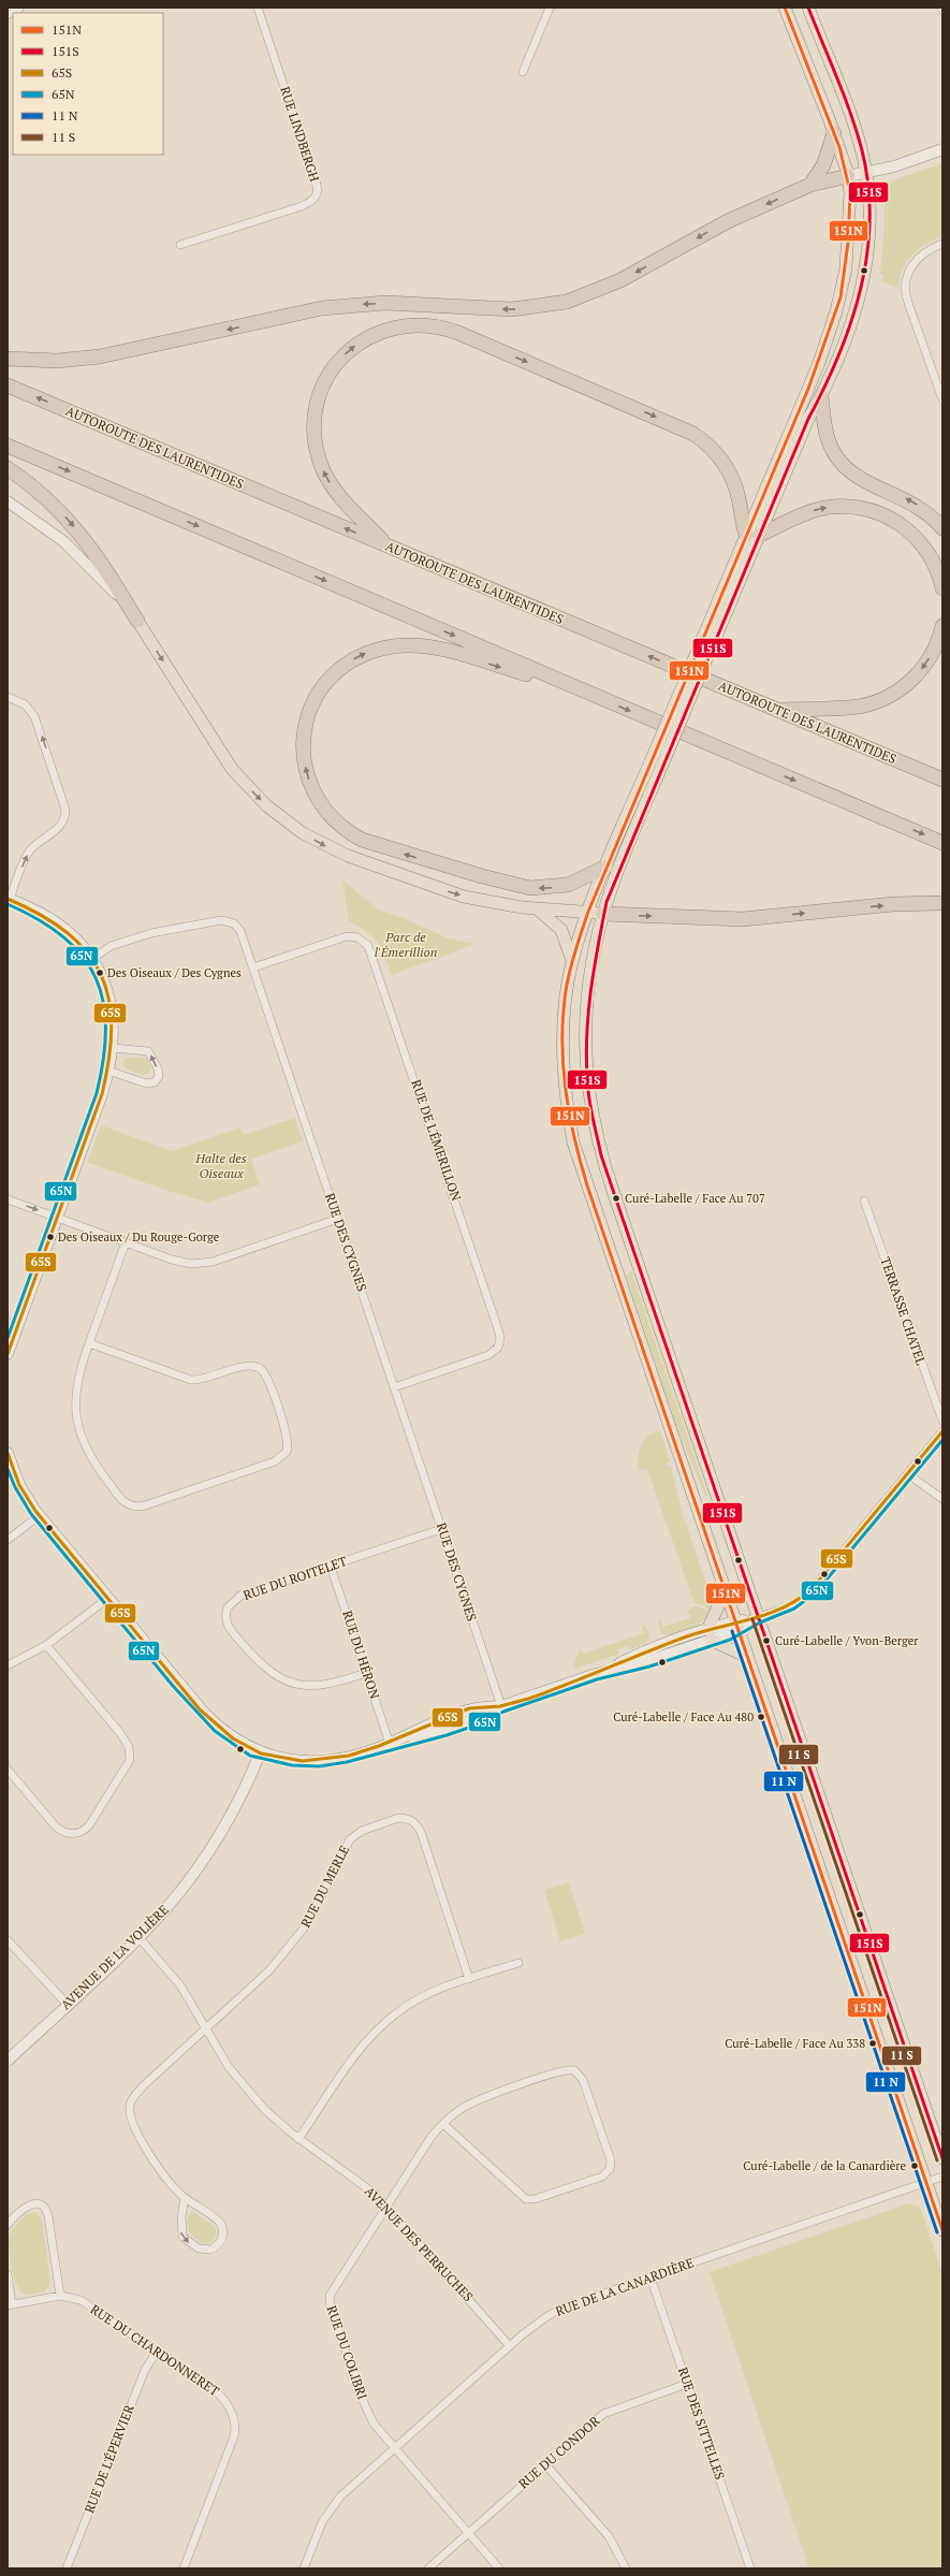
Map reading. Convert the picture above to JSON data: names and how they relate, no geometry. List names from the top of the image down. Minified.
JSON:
{"streets":{"highway":["AUTOROUTE DES LAURENTIDES"],"street":["RUE LINDBERGH","RUE DE L'ÉMERILLON","RUE DES CYGNES","TERRASSE CHATEL","RUE DU ROITELET","RUE DU HÉRON","RUE DU MERLE","AVENUE DE LA VOLIÈRE","AVENUE DES PERRUCHES","RUE DE LA CANARDIÈRE","RUE DU CHARDONNERET","RUE DU COLIBRI","RUE DES SITTELLES","RUE DU CONDOR","RUE DE L'ÉPERVIER"]},"crossings":[["RUE DE L'ÉMERILLON","RUE DES CYGNES"],["RUE DES CYGNES","RUE DU ROITELET"],["RUE DU ROITELET","RUE DU HÉRON"],["RUE DU MERLE","AVENUE DES PERRUCHES"],["AVENUE DE LA VOLIÈRE","AVENUE DES PERRUCHES"],["AVENUE DES PERRUCHES","RUE DE LA CANARDIÈRE"],["AVENUE DES PERRUCHES","RUE DU COLIBRI"],["RUE DE LA CANARDIÈRE","RUE DU COLIBRI"],["RUE DE LA CANARDIÈRE","RUE DES SITTELLES"],["RUE DU CHARDONNERET","RUE DE L'ÉPERVIER"],["RUE DU COLIBRI","RUE DU CONDOR"],["RUE DES SITTELLES","RUE DU CONDOR"]],"parks":["Parc de l'Émerillion","Halte des Oiseaux"],"places":["Des Oiseaux / Des Cygnes","Curé-Labelle / Face Au 707","Des Oiseaux / Du Rouge-Gorge","Curé-Labelle / Yvon-Berger","Curé-Labelle / Face Au 480","Curé-Labelle / Face Au 338","Curé-Labelle / de la Canardière"],"lines":["transit line 151N","transit line 151S","transit line 65S","transit line 65N"],"legend":["151N","151S","65S","65N","11 N","11 S"]}
